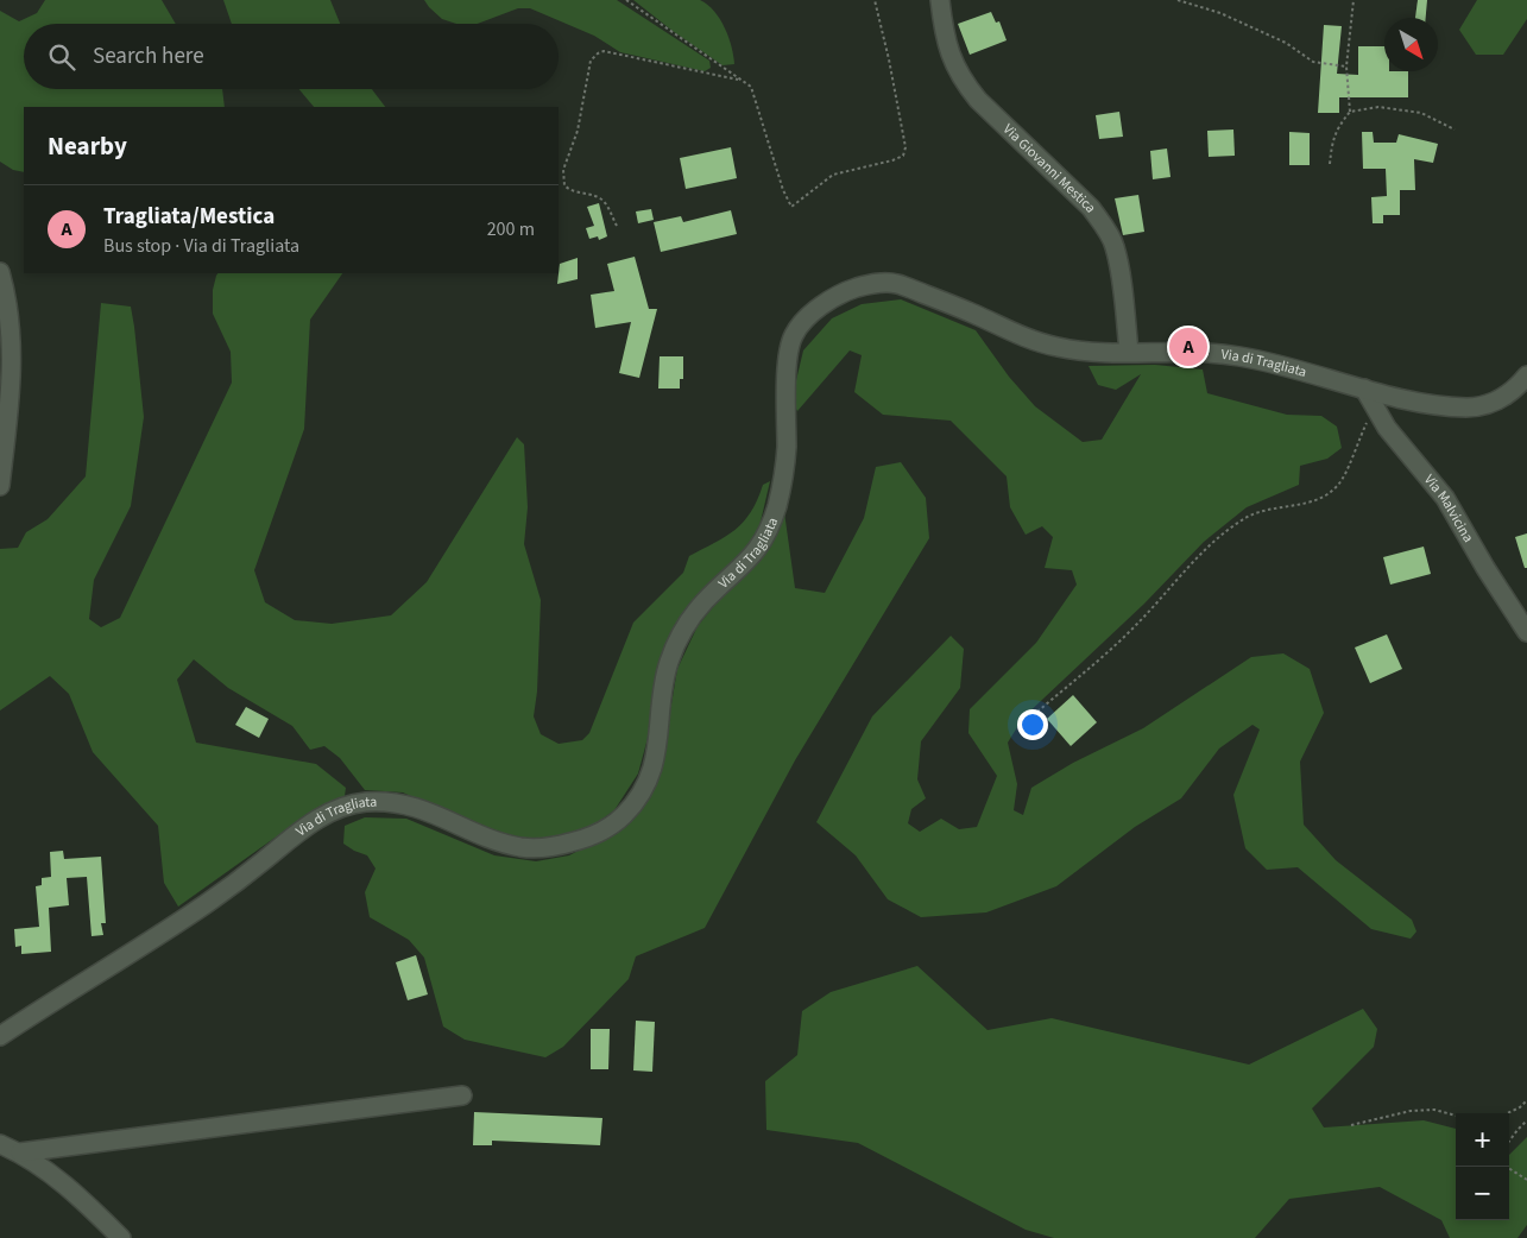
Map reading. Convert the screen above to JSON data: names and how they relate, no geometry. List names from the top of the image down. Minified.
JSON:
{"streets":{"street":["Via Giovanni Mestica","Via di Tragliata","Via Malvicina"]},"crossings":[["Via Giovanni Mestica","Via di Tragliata"],["Via di Tragliata","Via Malvicina"]],"north":"bottom right","page":{"search":"Search here","heading":"Nearby","list":[{"mark":"A","name":"Tragliata/Mestica","note":"Bus stop · Via di Tragliata","value":"200 m"}],"pins":"A","map_buttons":["+","−"]}}
